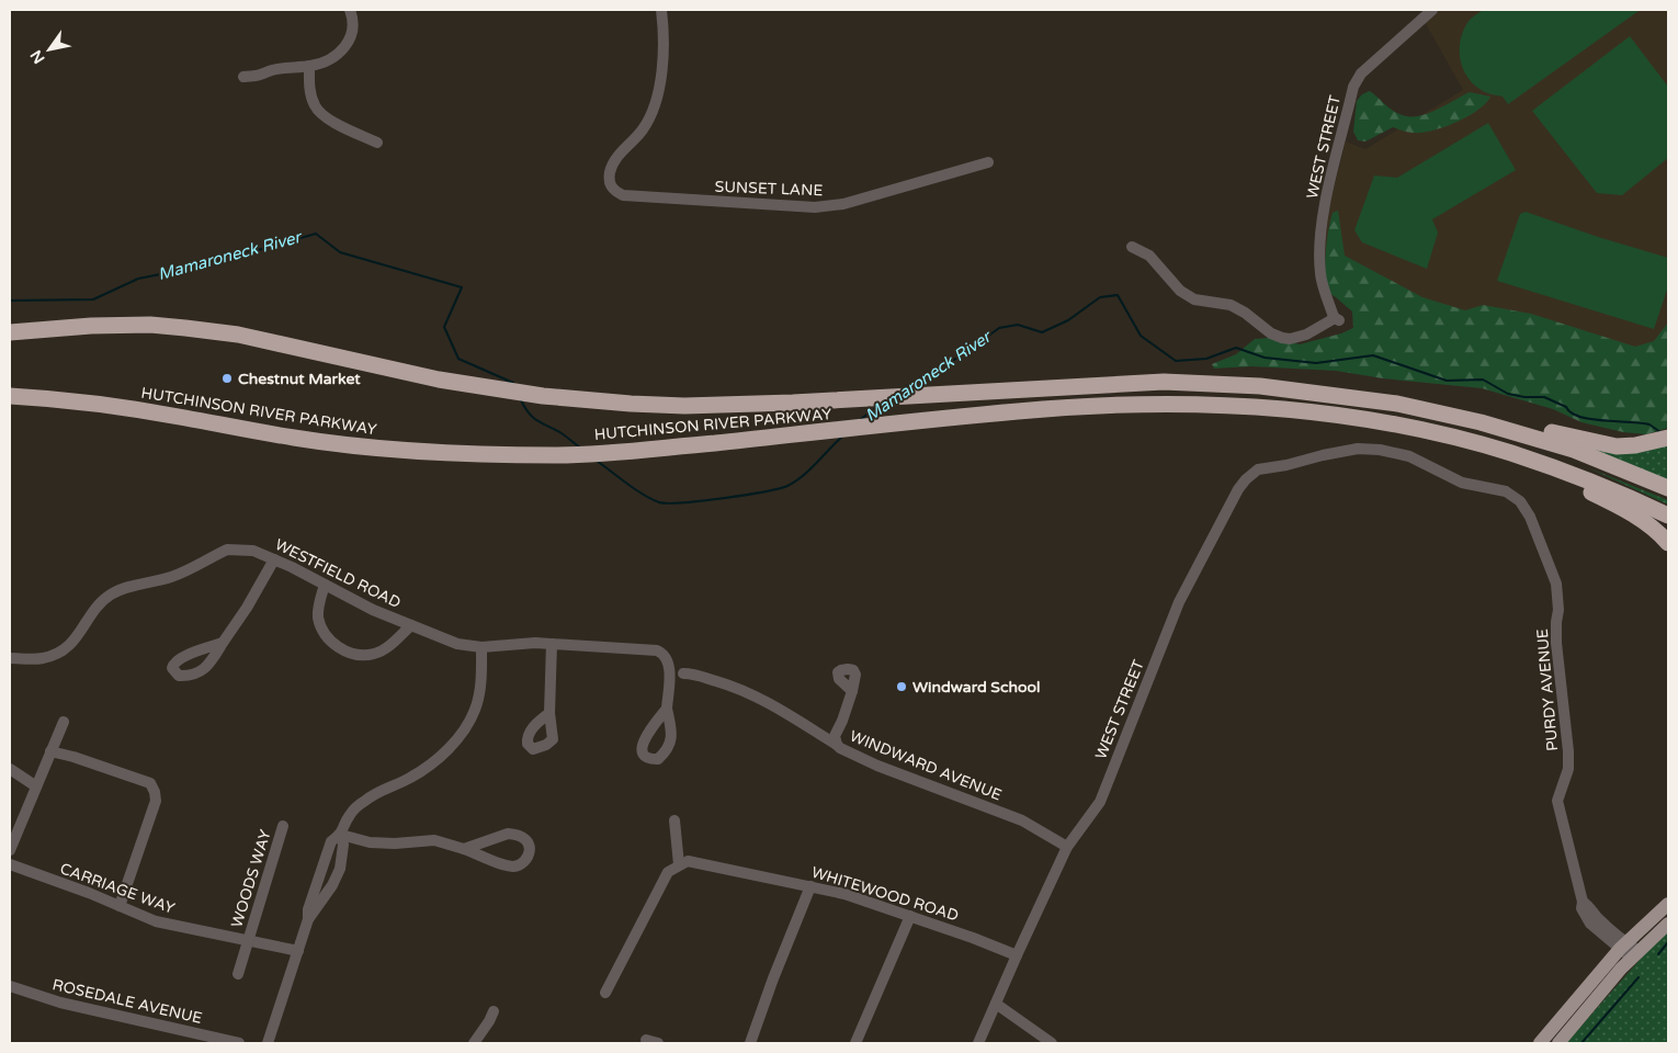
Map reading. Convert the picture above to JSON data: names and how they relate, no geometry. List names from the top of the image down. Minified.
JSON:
{"streets":{"highway":["HUTCHINSON RIVER PARKWAY"],"street":["WEST STREET","SUNSET LANE","WESTFIELD ROAD","PURDY AVENUE","WINDWARD AVENUE","WOODS WAY","CARRIAGE WAY","WHITEWOOD ROAD","ROSEDALE AVENUE"]},"crossings":[["WEST STREET","PURDY AVENUE"],["WEST STREET","WINDWARD AVENUE"],["WEST STREET","WHITEWOOD ROAD"],["WOODS WAY","CARRIAGE WAY"]],"water":["Mamaroneck River"],"places":["Chestnut Market","Windward School"],"north":"bottom left"}
